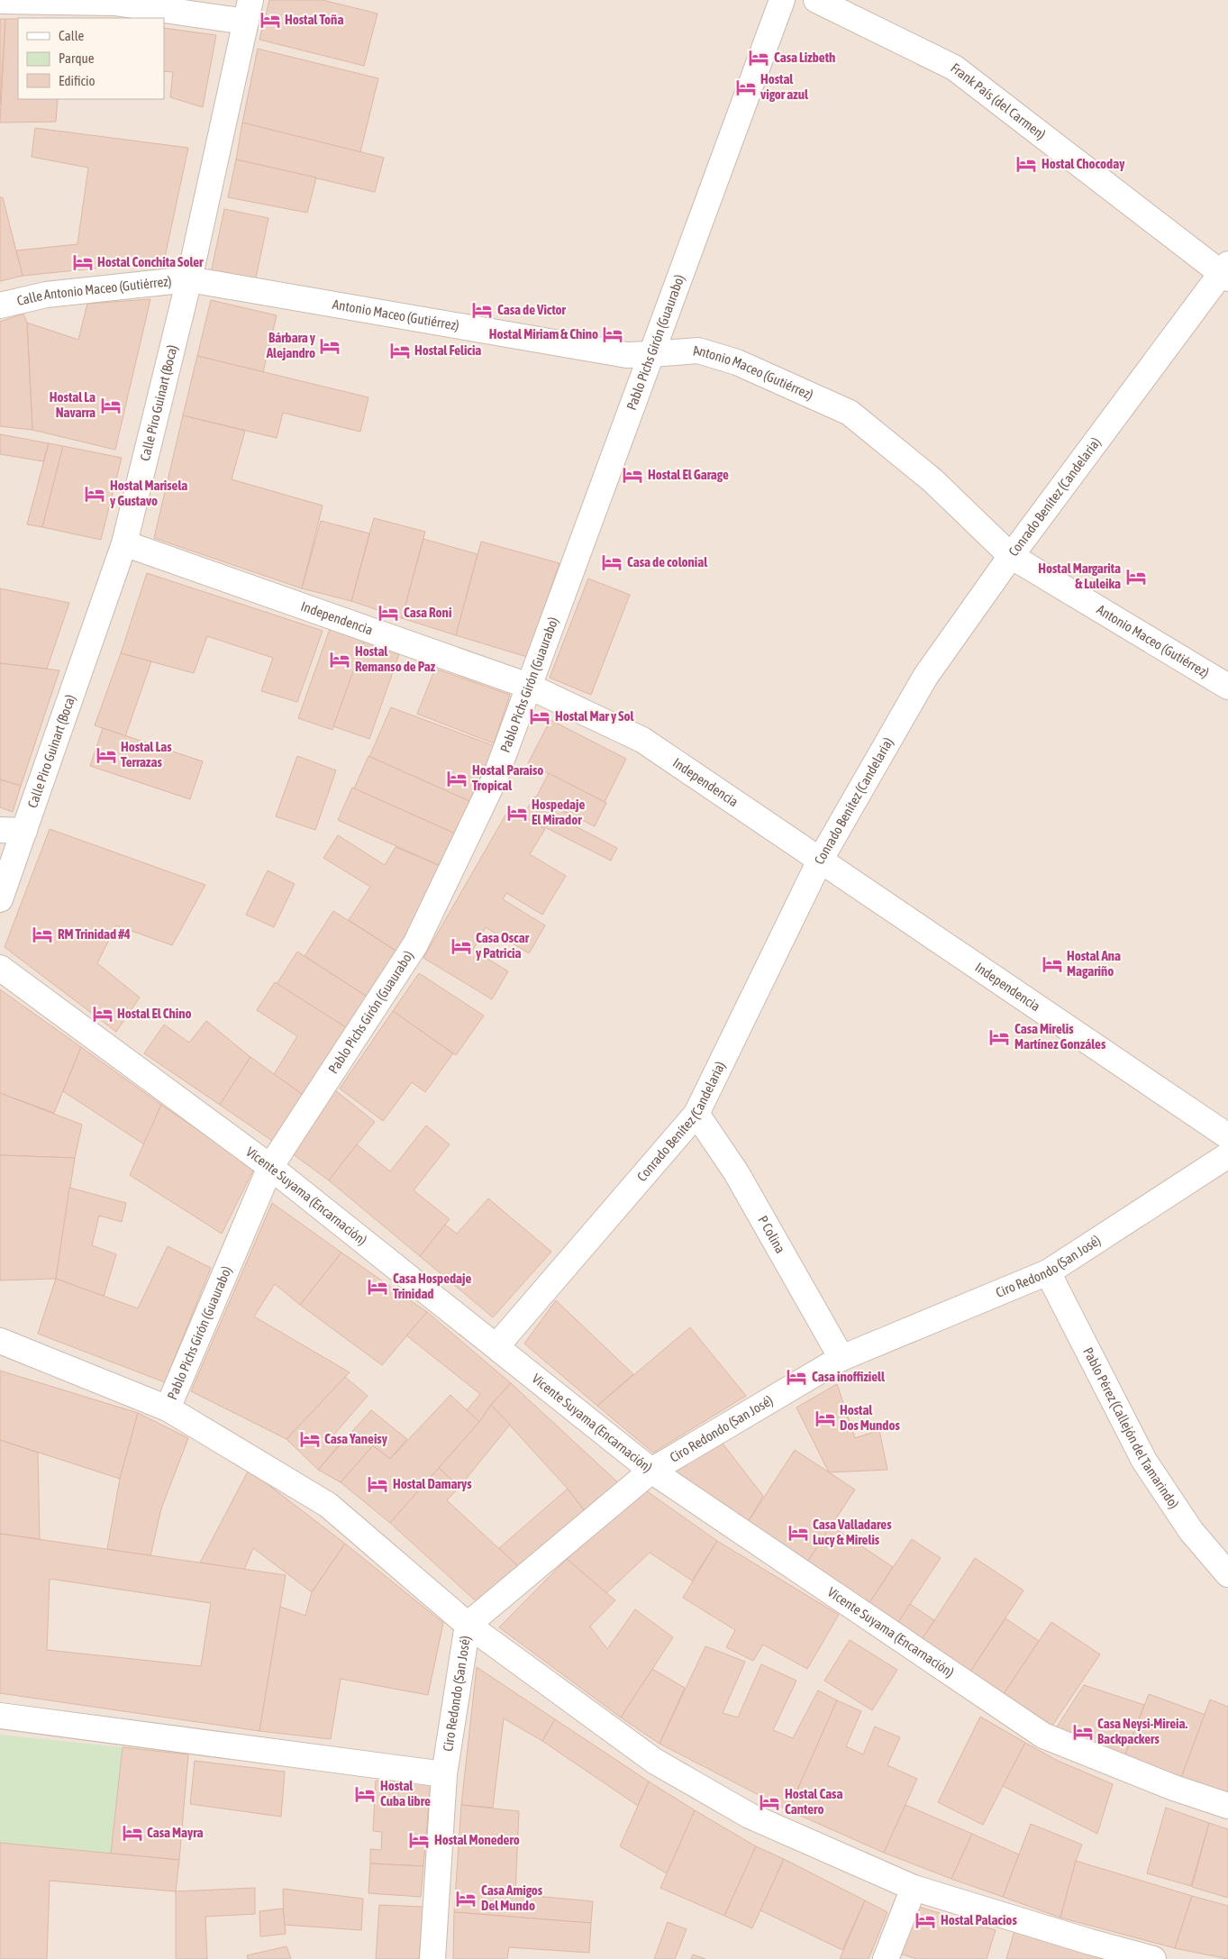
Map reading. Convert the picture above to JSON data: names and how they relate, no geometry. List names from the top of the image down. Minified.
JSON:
{"streets":{"street":["Frank País (del Carmen)","Calle Antonio Maceo (Gutiérrez)","Antonio Maceo (Gutiérrez)","Pablo Pichs Girón (Guaurabo)","Calle Piro Guinart (Boca)","Conrado Benítez (Candelaria)","Independencia","Vicente Suyama (Encarnación)","P Colina","Ciro Redondo (San José)","Pablo Pérez (Callejón del Tamarindo)"]},"crossings":[["Frank País (del Carmen)","Conrado Benítez (Candelaria)"],["Calle Antonio Maceo (Gutiérrez)","Antonio Maceo (Gutiérrez)"],["Calle Antonio Maceo (Gutiérrez)","Calle Piro Guinart (Boca)"],["Antonio Maceo (Gutiérrez)","Pablo Pichs Girón (Guaurabo)"],["Antonio Maceo (Gutiérrez)","Calle Piro Guinart (Boca)"],["Antonio Maceo (Gutiérrez)","Conrado Benítez (Candelaria)"],["Pablo Pichs Girón (Guaurabo)","Independencia"],["Pablo Pichs Girón (Guaurabo)","Vicente Suyama (Encarnación)"],["Calle Piro Guinart (Boca)","Independencia"],["Conrado Benítez (Candelaria)","Independencia"],["Conrado Benítez (Candelaria)","Vicente Suyama (Encarnación)"],["Conrado Benítez (Candelaria)","P Colina"],["Vicente Suyama (Encarnación)","Ciro Redondo (San José)"],["P Colina","Ciro Redondo (San José)"],["Ciro Redondo (San José)","Pablo Pérez (Callejón del Tamarindo)"]],"places":{"hotel":["Hostal Toña","Casa Lizbeth","Hostal vigor azul","Hostal Chocoday","Hostal Conchita Soler","Casa de Victor","Hostal Miriam & Chino","Bárbara y Alejandro","Hostal Felicia","Hostal La Navarra","Hostal El Garage","Hostal Marisela y Gustavo","Casa de colonial","Hostal Margarita & Luleika","Casa Roni","Hostal Remanso de Paz","Hostal Mar y Sol","Hostal Las Terrazas","Hostal Paraiso Tropical","Hospedaje El Mirador","RM Trinidad #4","Casa Oscar y Patricia","Hostal Ana Magariño","Hostal El Chino","Casa Mirelis Martínez Gonzáles","Casa Hospedaje Trinidad","Casa inoffiziell","Hostal Dos Mundos","Casa Yaneisy","Hostal Damarys","Casa Valladares Lucy & Mirelis","Casa Neysi-Mireia. Backpackers","Hostal Cuba libre","Hostal Casa Cantero","Casa Mayra","Hostal Monedero","Casa Amigos Del Mundo","Hostal Palacios"]},"legend":["Calle","Parque","Edificio"]}
